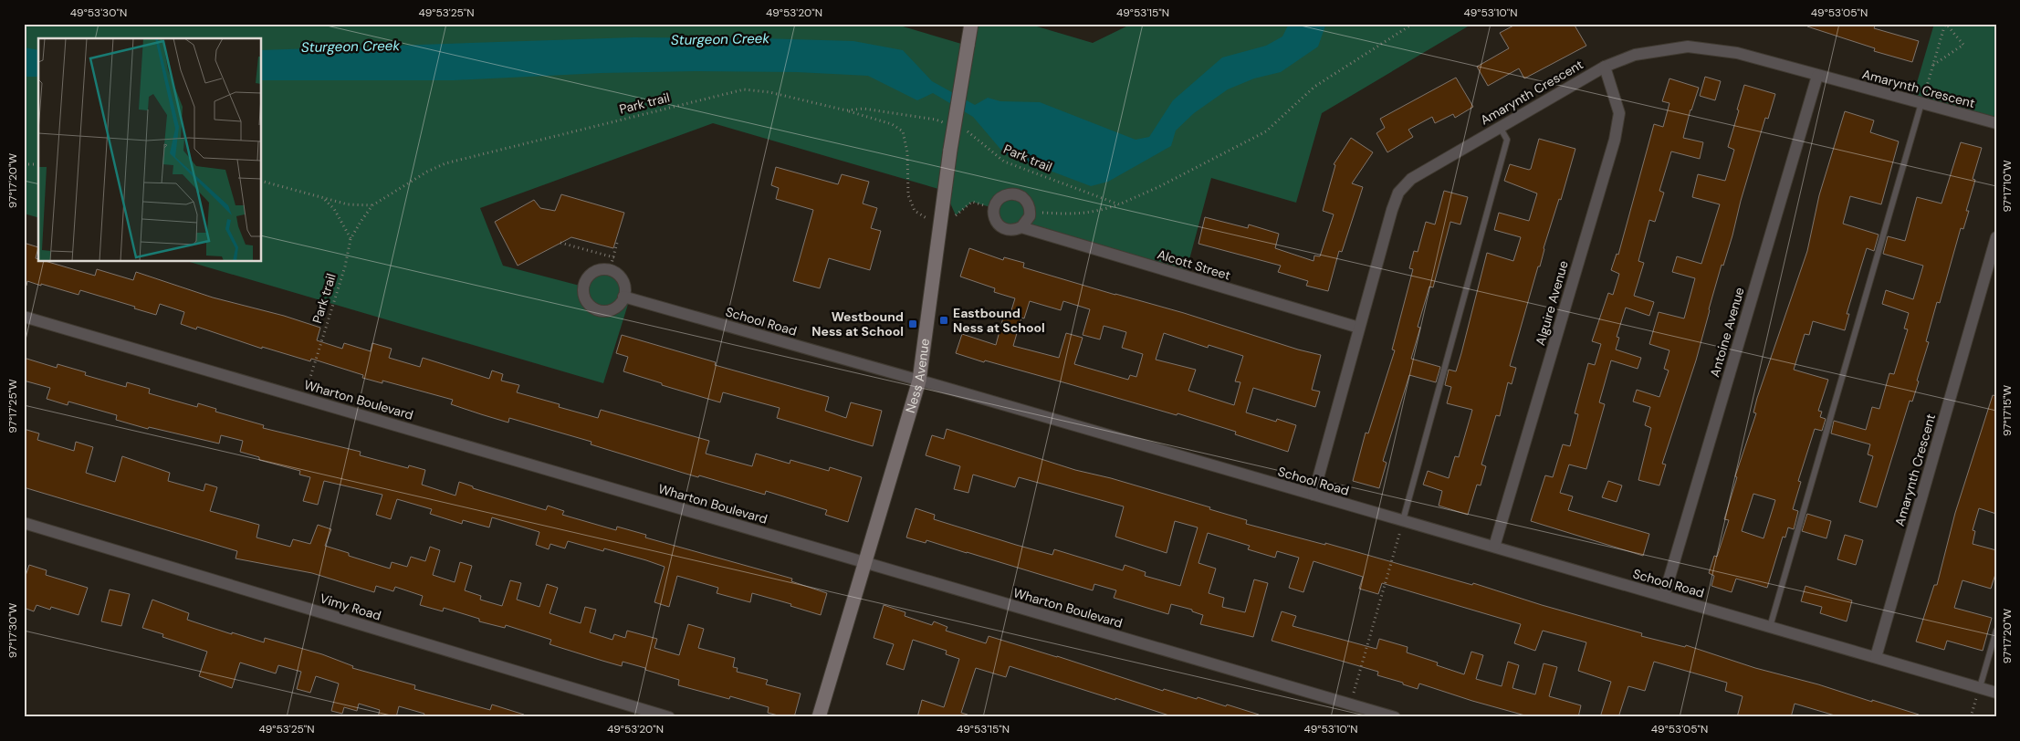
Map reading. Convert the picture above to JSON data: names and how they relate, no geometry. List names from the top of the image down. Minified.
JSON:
{"streets":{"street":["Amarynth Crescent","Alcott Street","Alguire Avenue","School Road","Antoine Avenue","Ness Avenue","Wharton Boulevard","Vimy Road"],"path":["Park trail"]},"crossings":[["Amarynth Crescent","Alcott Street"],["Amarynth Crescent","Alguire Avenue"],["Amarynth Crescent","School Road"],["Amarynth Crescent","Antoine Avenue"],["Park trail","Wharton Boulevard"],["Alguire Avenue","School Road"],["School Road","Antoine Avenue"],["School Road","Ness Avenue"],["Ness Avenue","Wharton Boulevard"]],"water":["Sturgeon Creek"],"places":{"transit":["Eastbound Ness at School","Westbound Ness at School"]},"coordinates":["49°53'30\"N","49°53'25\"N","49°53'20\"N","49°53'15\"N","49°53'10\"N","49°53'05\"N","97°17'20\"W","97°17'10\"W","97°17'25\"W","97°17'15\"W","97°17'30\"W"]}
